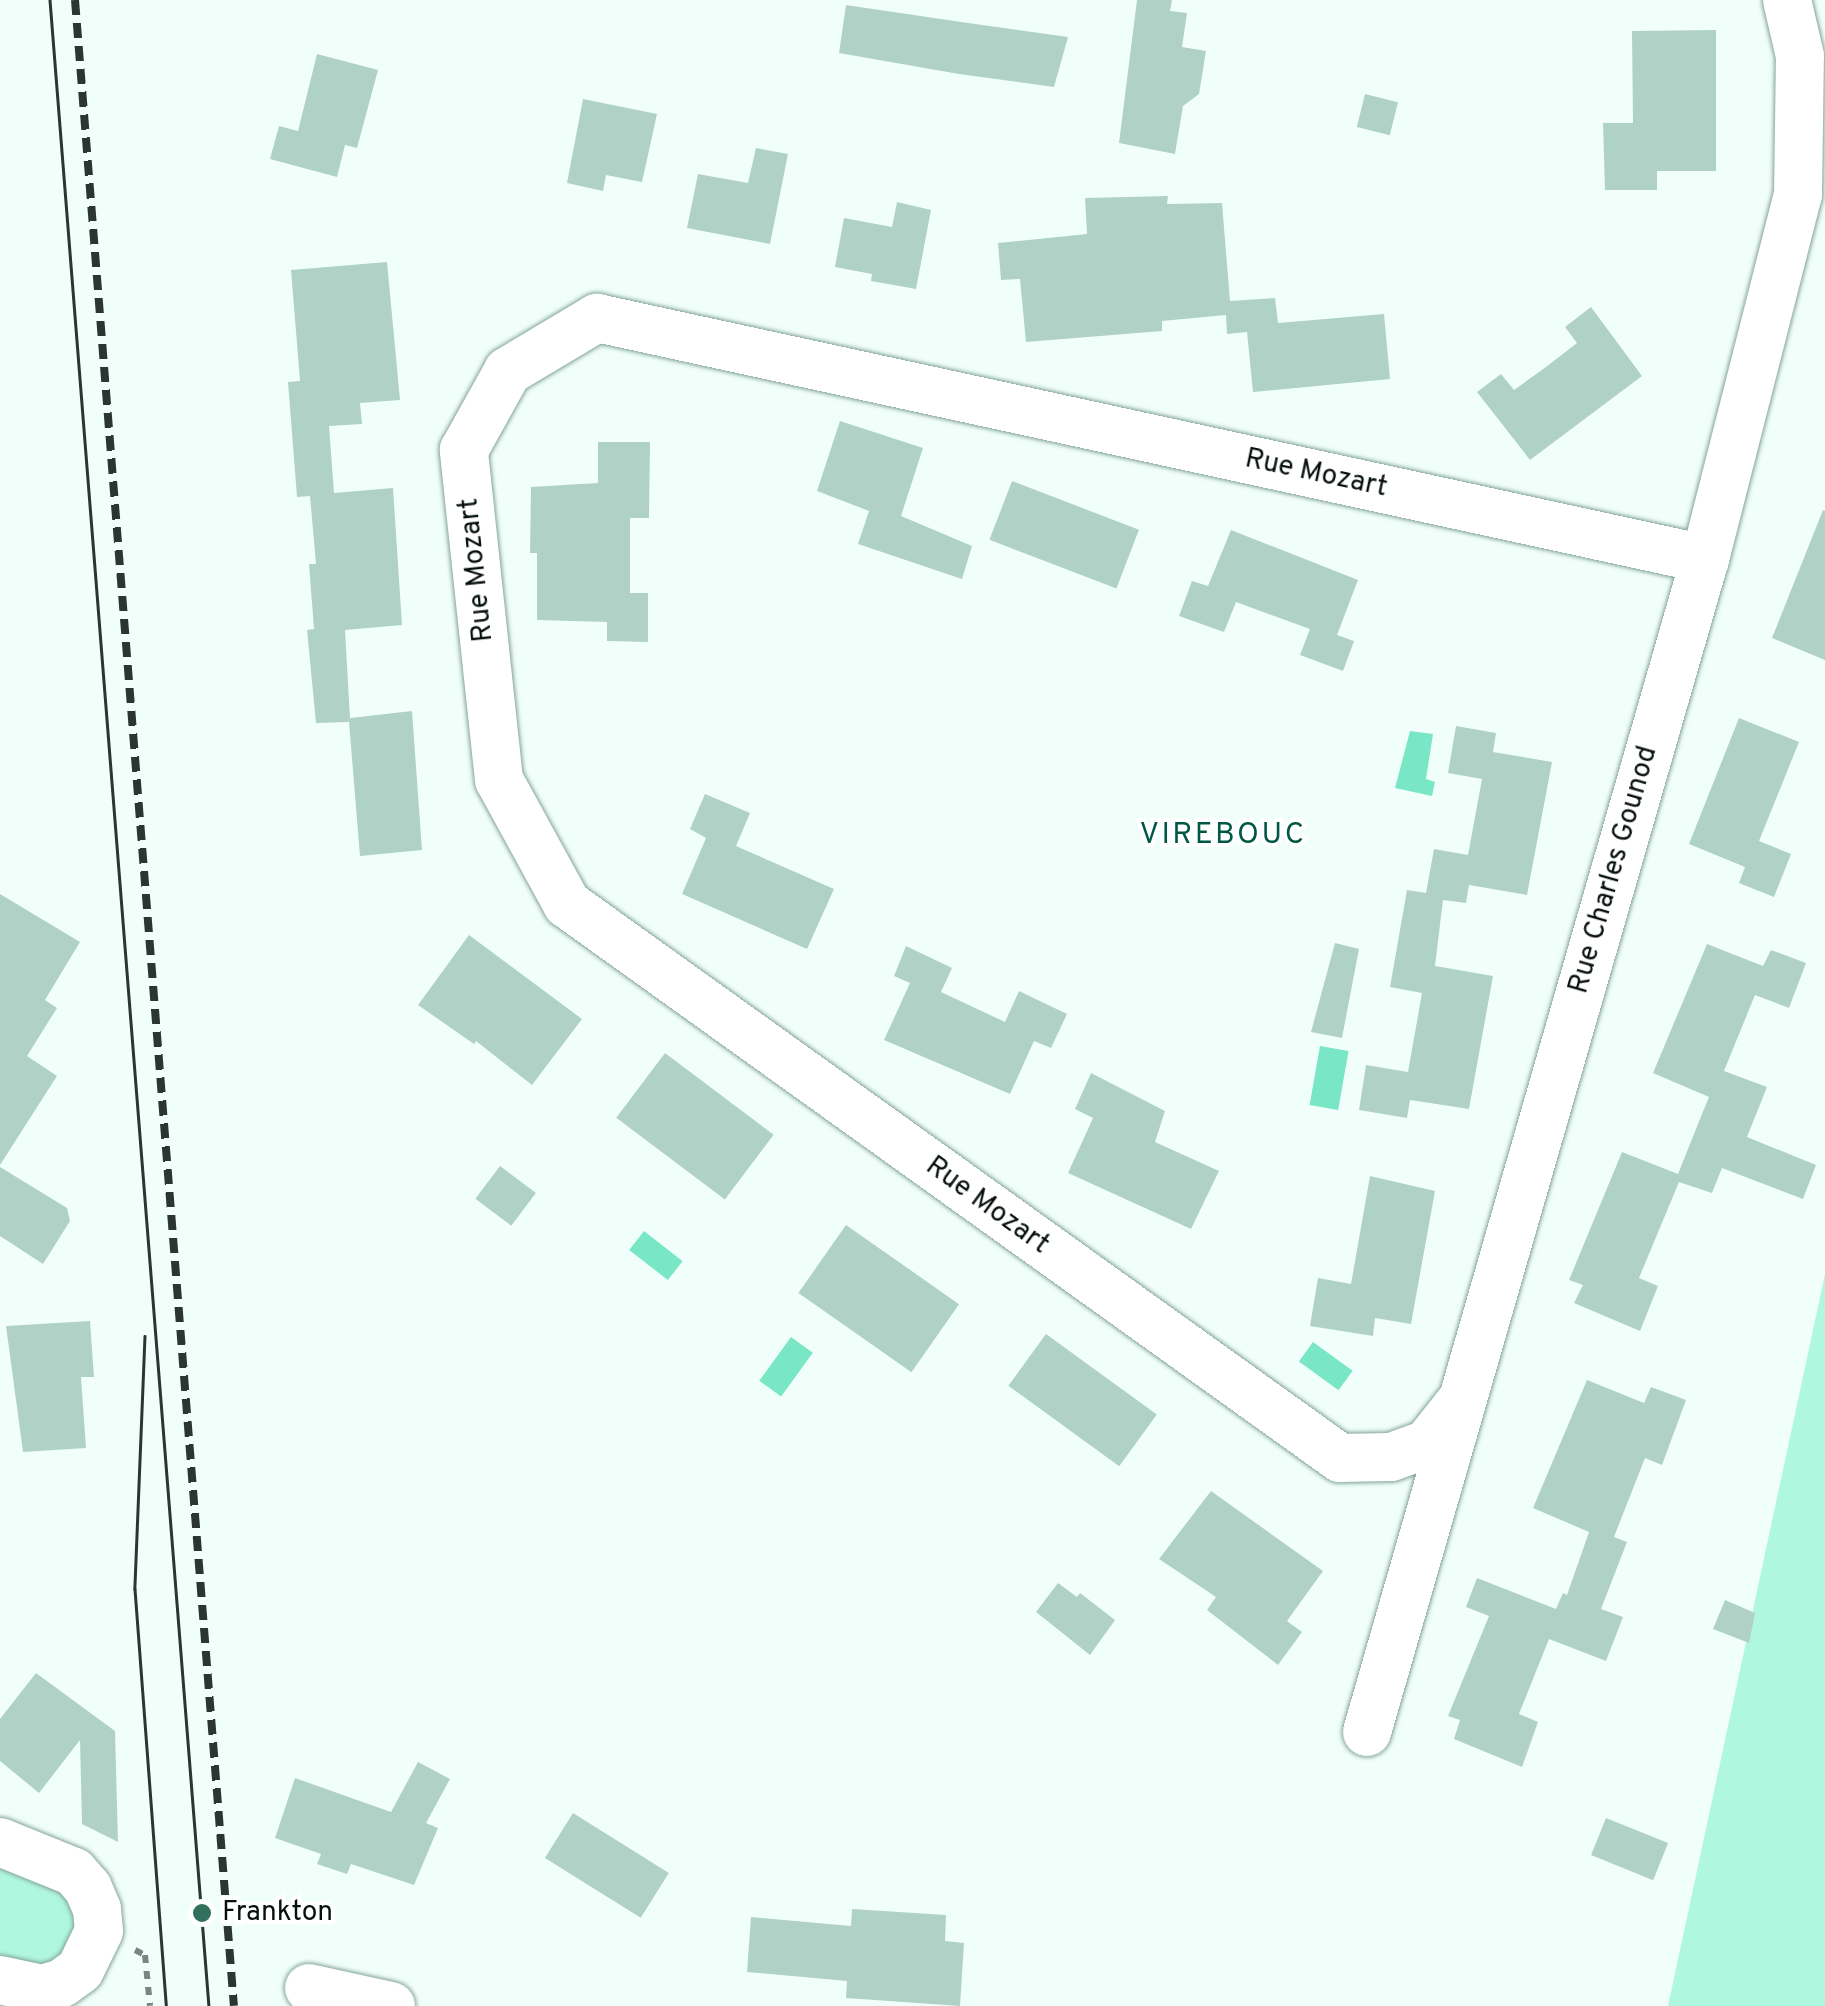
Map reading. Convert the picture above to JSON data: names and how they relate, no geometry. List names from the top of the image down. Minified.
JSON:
{"streets":{"street":["Rue Mozart","Rue Charles Gounod"]},"crossings":[["Rue Mozart","Rue Charles Gounod"]],"districts":["VIREBOUC"],"places":["Frankton"]}
